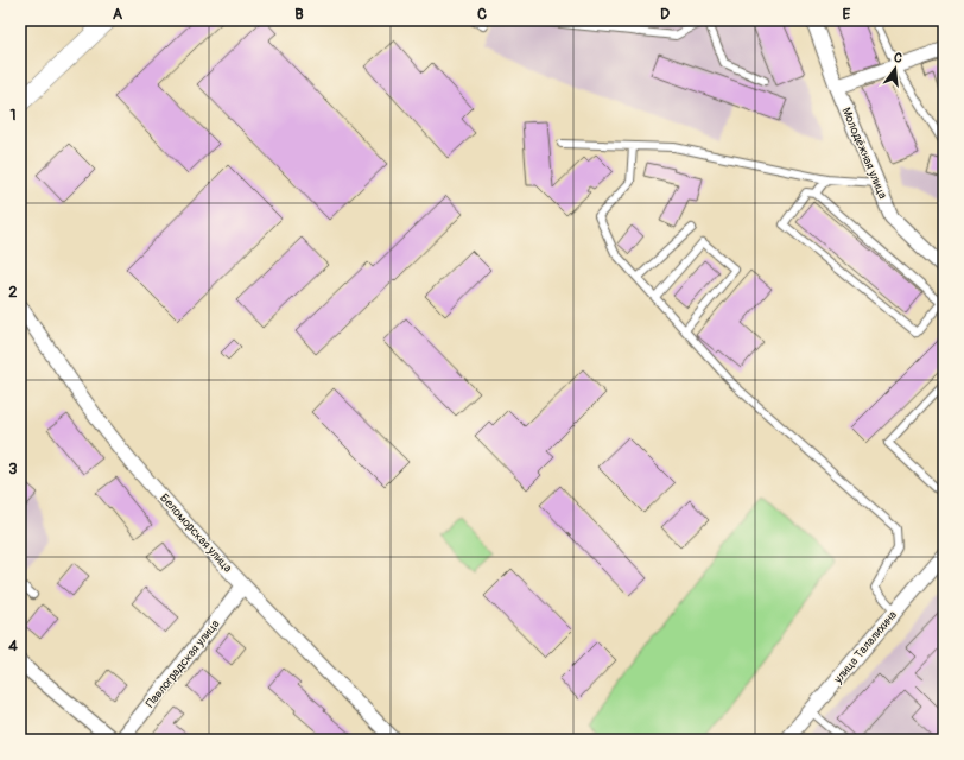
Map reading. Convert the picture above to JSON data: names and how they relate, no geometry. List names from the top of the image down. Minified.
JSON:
{"streets":{"street":["Молодёжная улица","Беломорская улица","улица Талалихина","Павлоградская улица"]},"crossings":[["Беломорская улица","Павлоградская улица"]],"north":"top","grid":{"columns":["A","B","C","D","E"],"rows":["1","2","3","4"]}}
